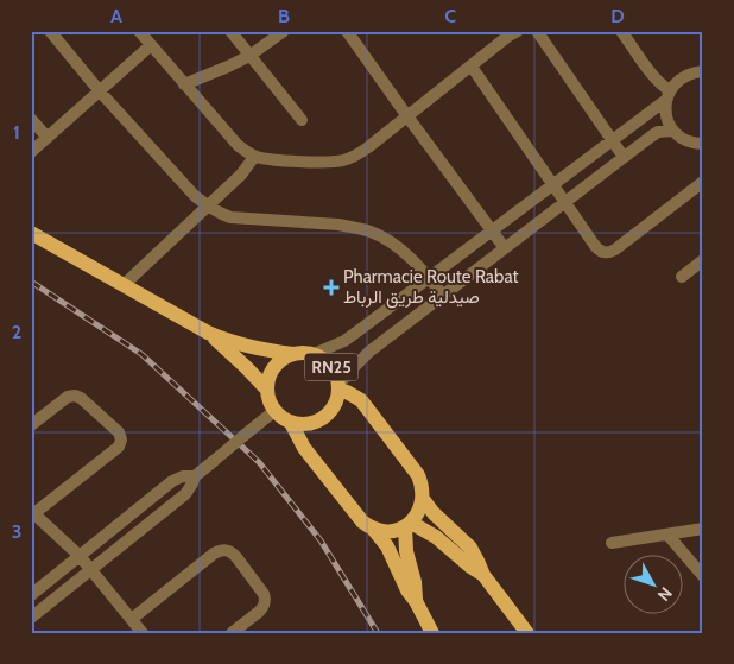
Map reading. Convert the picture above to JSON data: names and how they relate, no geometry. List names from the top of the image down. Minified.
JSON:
{"streets":{"main road":["RN25"]},"places":{"health":["Pharmacie Route Rabat صيدلية طريق الرباط"]},"north":"bottom right","grid":{"columns":["A","B","C","D"],"rows":["1","2","3"]}}
